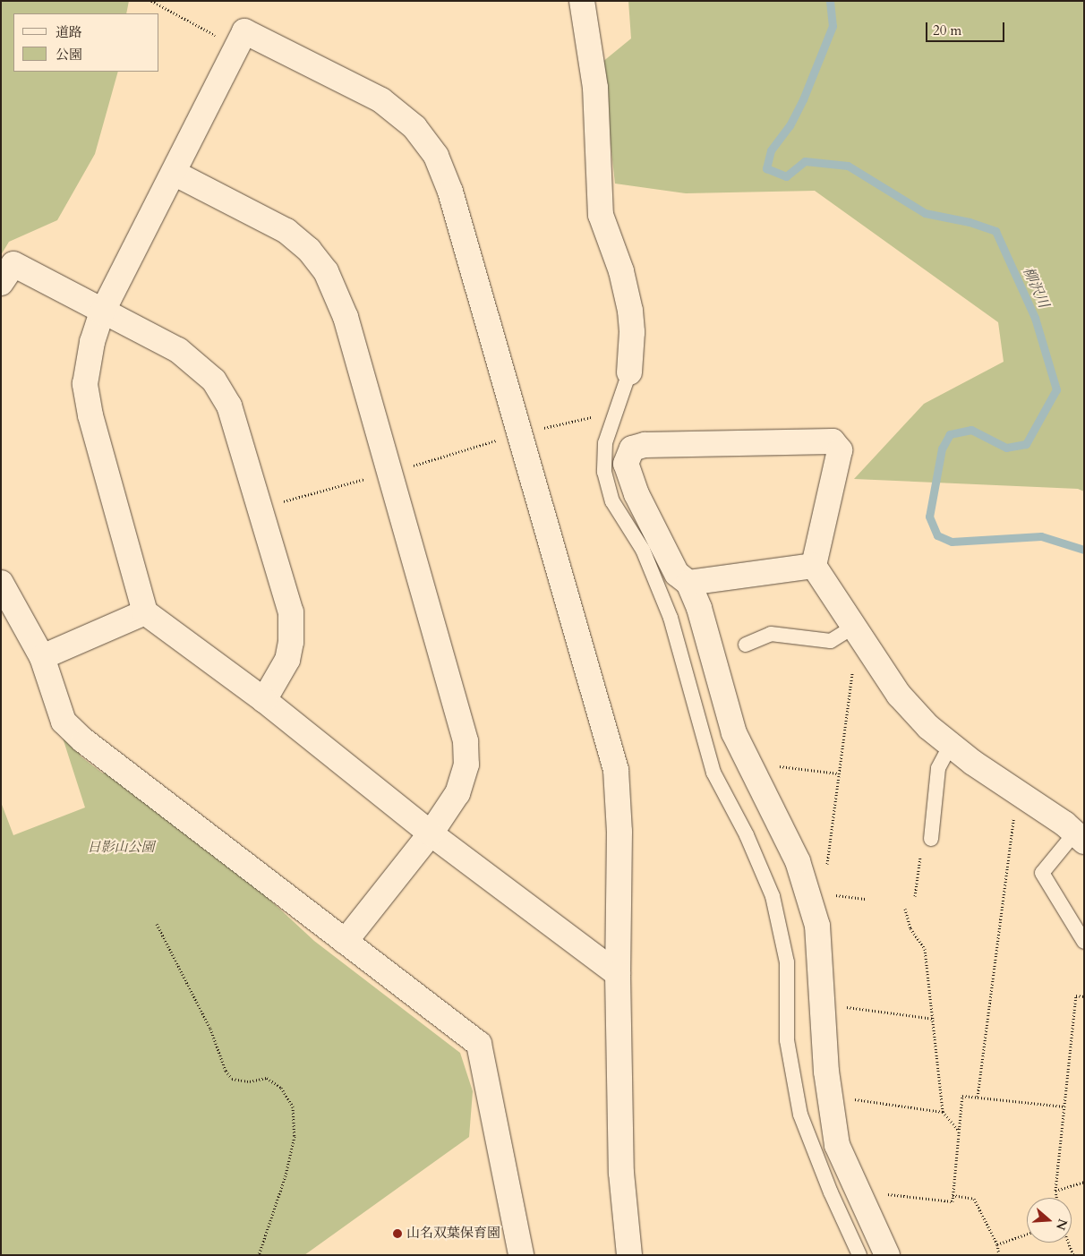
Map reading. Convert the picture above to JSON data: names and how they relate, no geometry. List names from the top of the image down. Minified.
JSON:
{"water":["柳沢川"],"parks":["日影山公園"],"places":["山名双葉保育園"],"legend":["道路","公園"],"scale_bar":"20 m","north":"right"}
